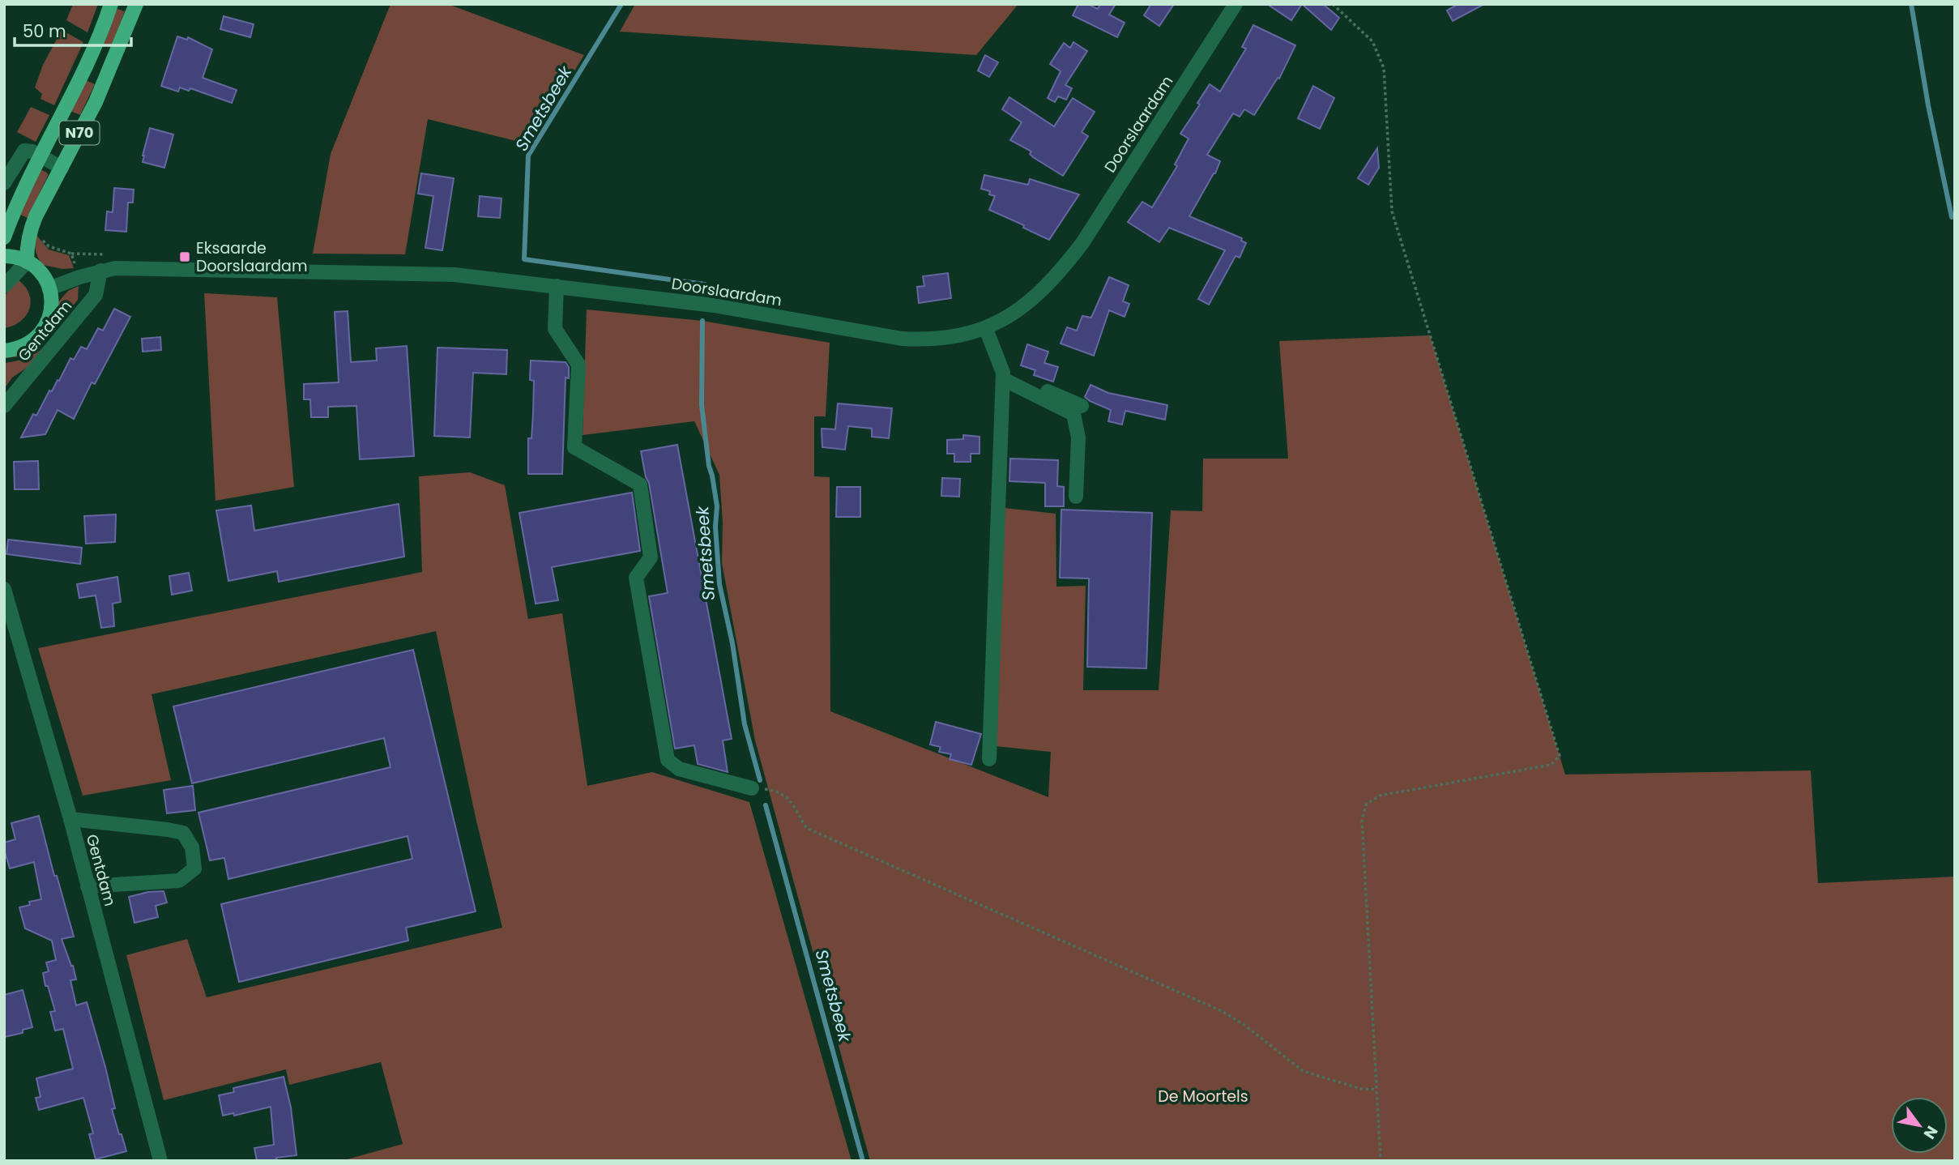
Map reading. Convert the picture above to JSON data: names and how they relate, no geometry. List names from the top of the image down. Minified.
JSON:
{"streets":{"main road":["N70"],"street":["Doorslaardam","Gentdam"]},"crossings":[["Doorslaardam","Gentdam"]],"water":["Smetsbeek"],"parks":["De Moortels"],"places":{"transit":["Eksaarde Doorslaardam"]},"scale_bar":"50 m","north":"bottom right"}
